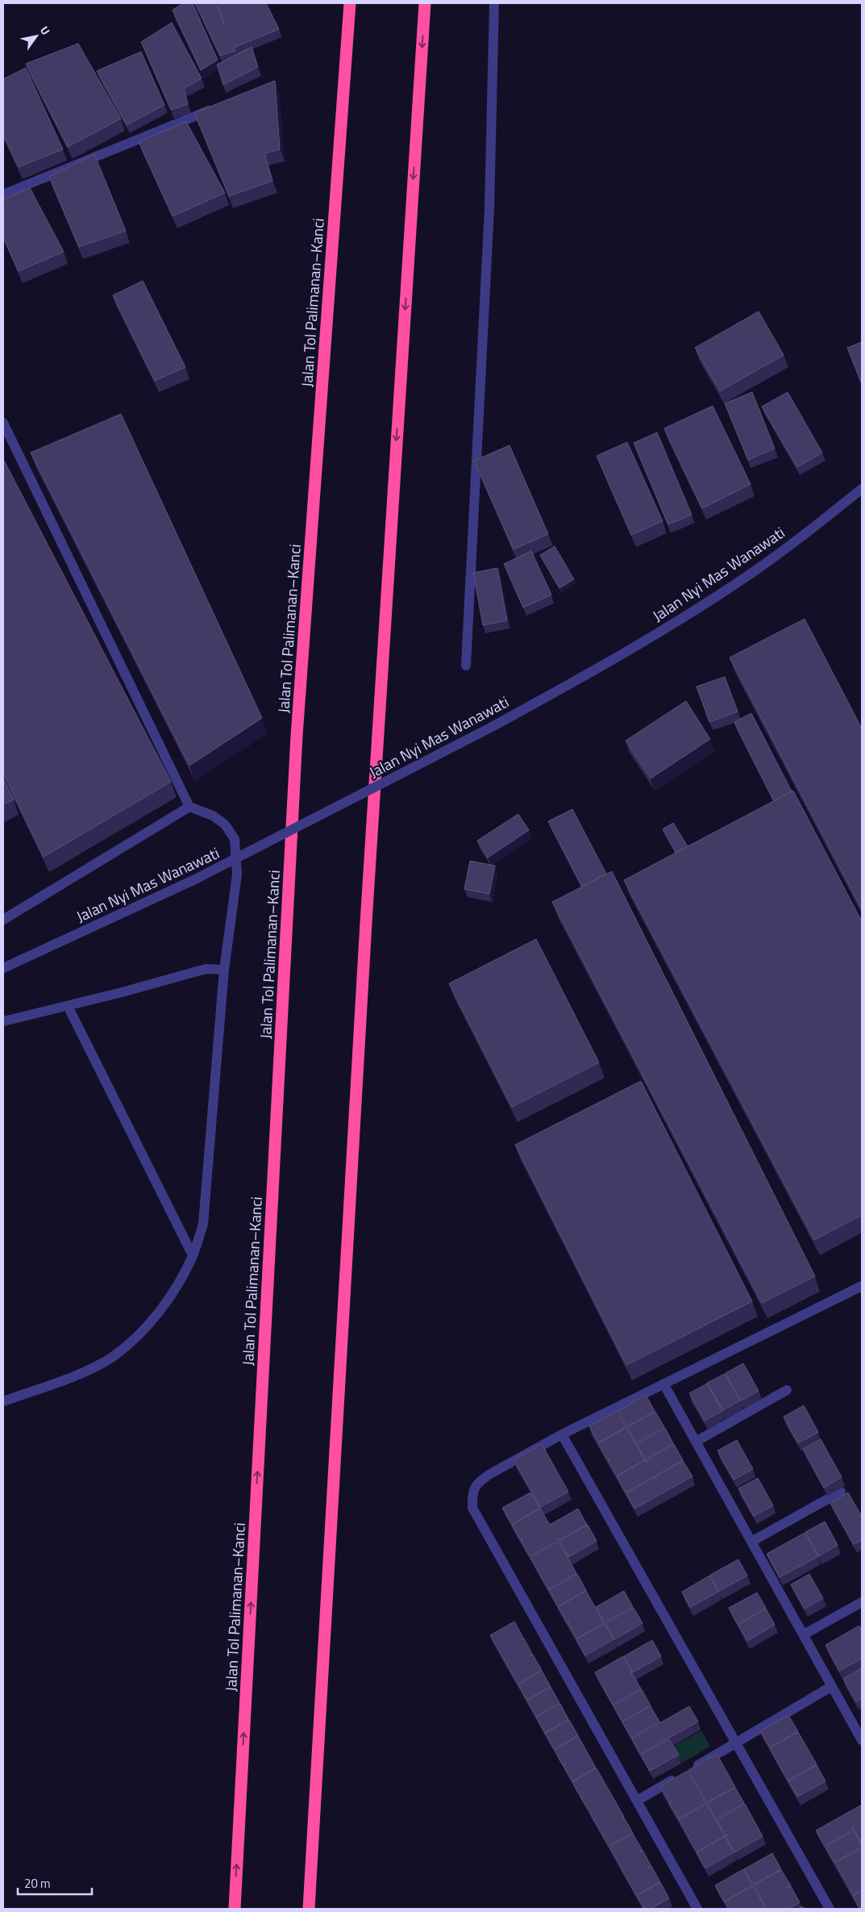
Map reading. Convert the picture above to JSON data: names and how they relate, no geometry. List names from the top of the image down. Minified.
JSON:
{"streets":{"highway":["Jalan Tol Palimanan–Kanci"],"street":["Jalan Nyi Mas Wanawati"]},"scale_bar":"20 m","north":"top right"}
